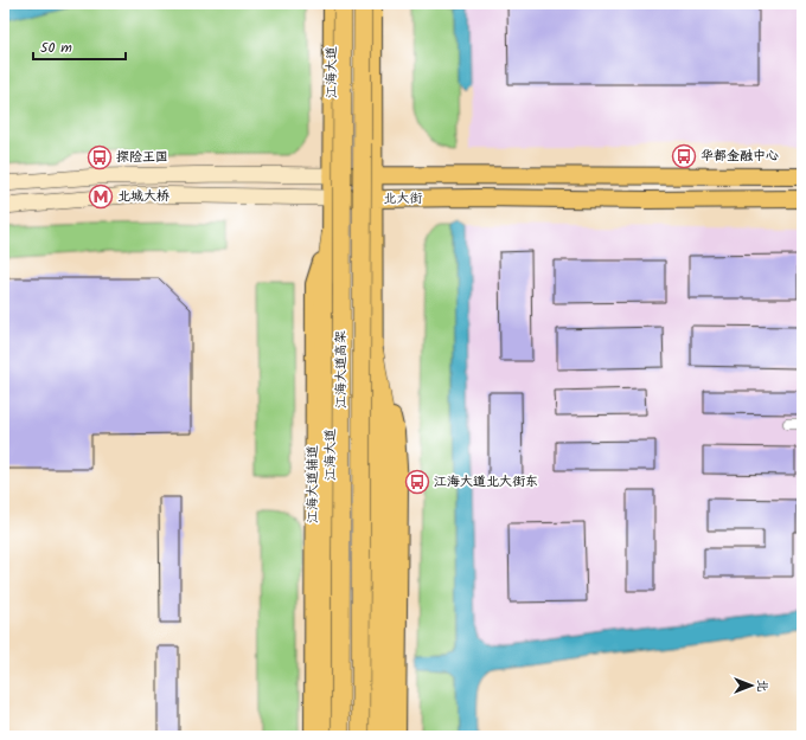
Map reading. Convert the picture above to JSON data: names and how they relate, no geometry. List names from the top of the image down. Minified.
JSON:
{"streets":{"highway":["江海大道高架"],"main road":["江海大道","北大街","江海大道辅道"]},"crossings":[["江海大道","北大街"],["江海大道","江海大道辅道"]],"places":{"bus stop":["华都金融中心","探险王国","江海大道北大街东"],"metro station":["北城大桥"]},"scale_bar":"50 m","north":"right"}
